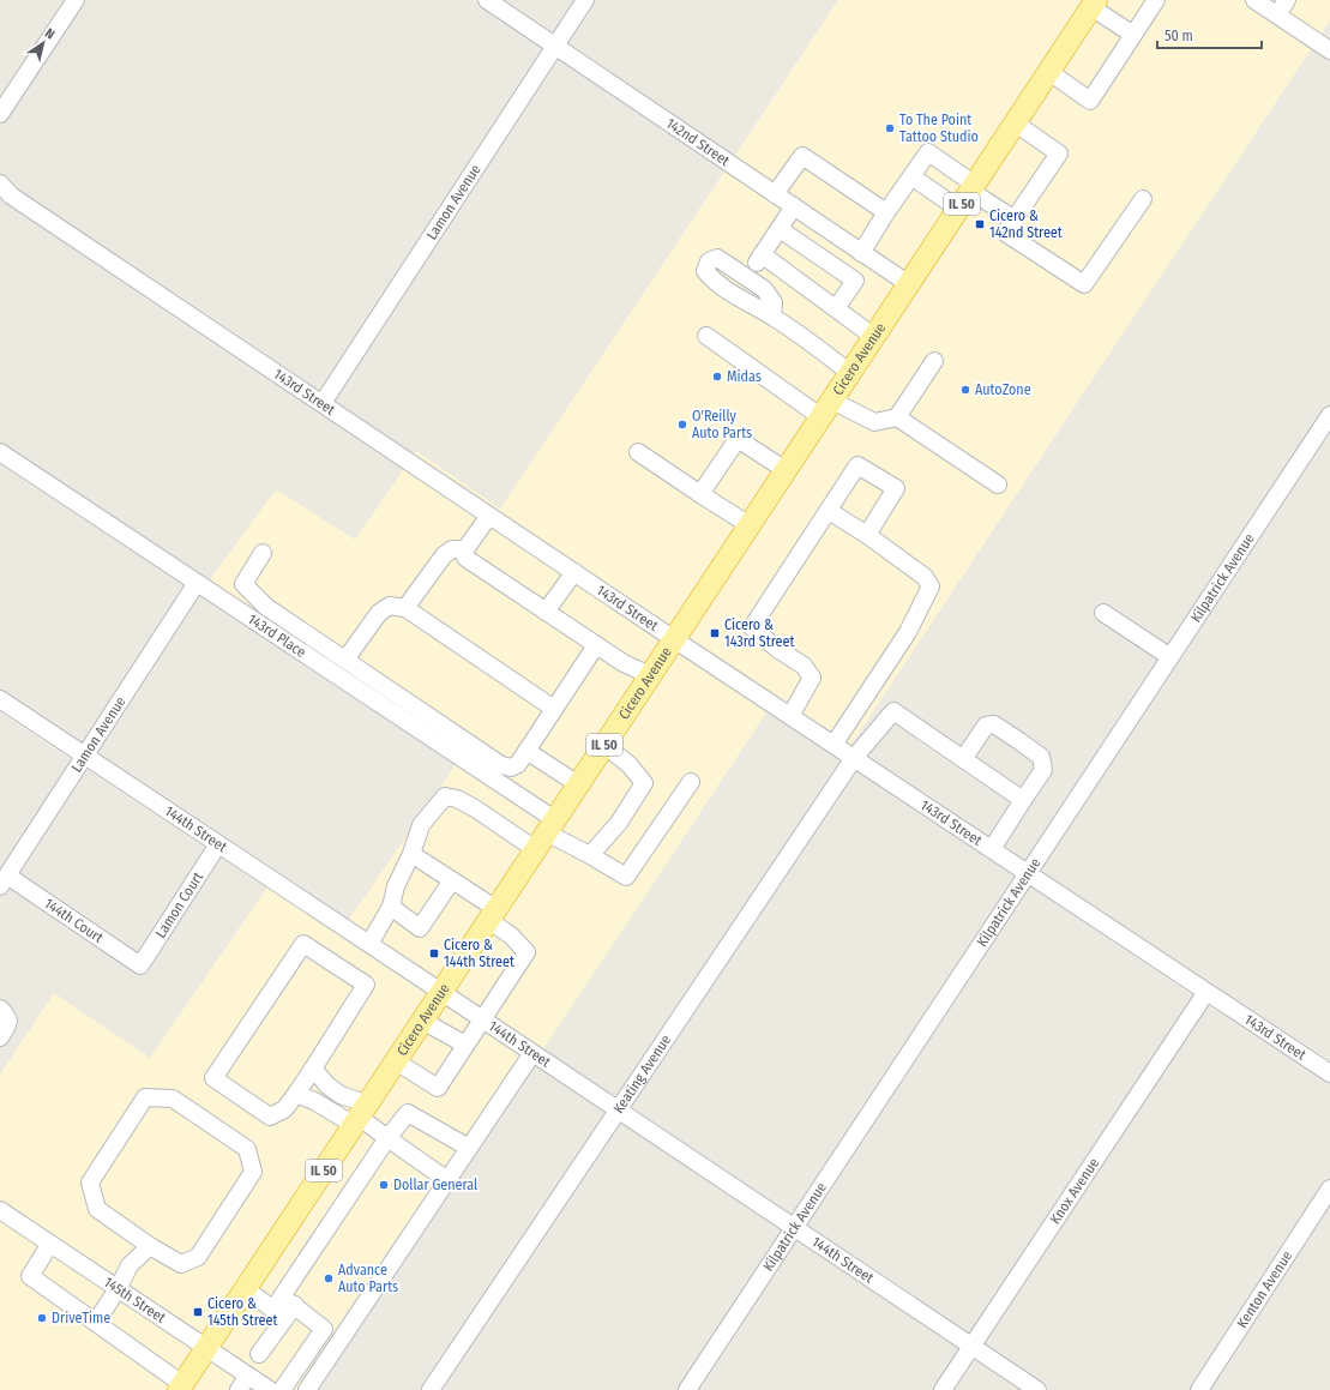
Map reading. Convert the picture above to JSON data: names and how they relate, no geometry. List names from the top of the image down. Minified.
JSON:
{"streets":{"main road":["IL 50","Cicero Avenue"],"street":["142nd Street","Lamon Avenue","143rd Street","Kilpatrick Avenue","143rd Place","144th Street","Lamon Court","144th Court","Keating Avenue","Knox Avenue","Kenton Avenue","145th Street"]},"crossings":[["142nd Street","Lamon Avenue"],["142nd Street","Cicero Avenue"],["Lamon Avenue","143rd Street"],["Lamon Avenue","143rd Place"],["Lamon Avenue","144th Street"],["Lamon Avenue","144th Court"],["Cicero Avenue","143rd Street"],["Cicero Avenue","143rd Place"],["Cicero Avenue","144th Street"],["Cicero Avenue","145th Street"],["143rd Street","Kilpatrick Avenue"],["143rd Street","Keating Avenue"],["143rd Street","Knox Avenue"],["Kilpatrick Avenue","144th Street"],["144th Street","Lamon Court"],["144th Street","Keating Avenue"],["144th Street","Knox Avenue"],["Lamon Court","144th Court"]],"places":{"other":["To The Point Tattoo Studio","Midas","AutoZone","O'Reilly Auto Parts","Dollar General","Advance Auto Parts","DriveTime"],"transit":["Cicero & 142nd Street","Cicero & 143rd Street","Cicero & 144th Street","Cicero & 145th Street"]},"scale_bar":"50 m","north":"top right"}
